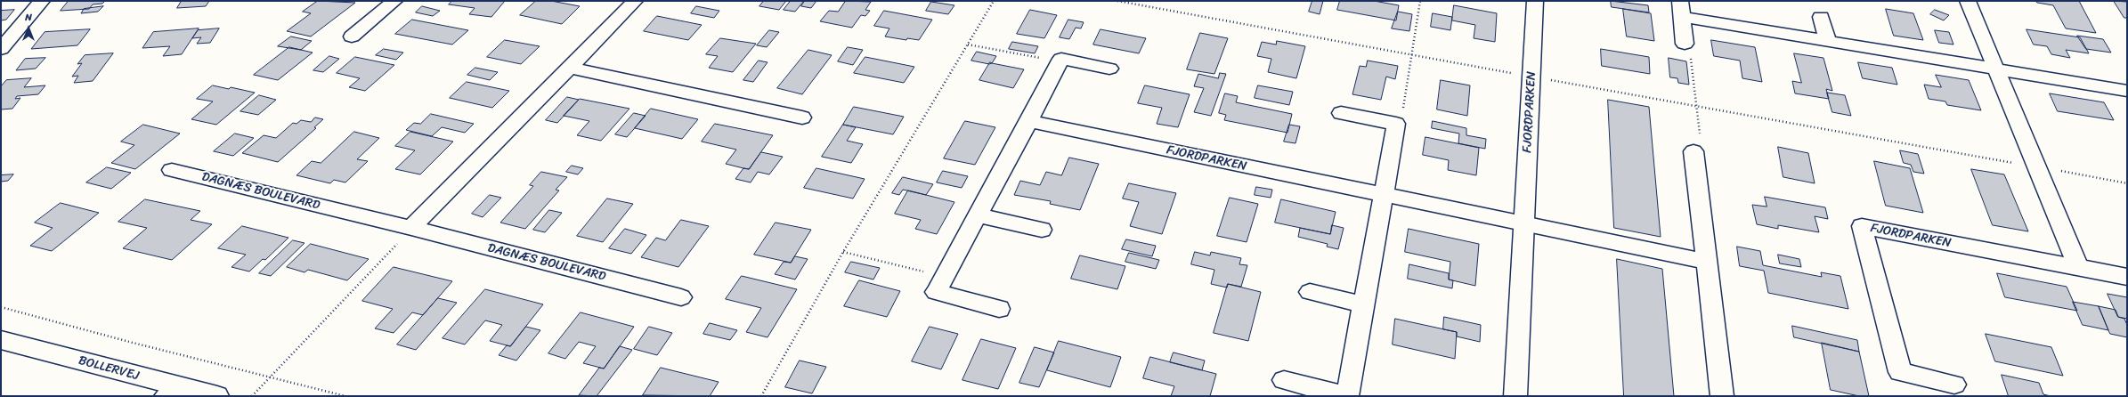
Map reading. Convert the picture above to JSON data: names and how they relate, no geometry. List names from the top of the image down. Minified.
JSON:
{"streets":{"street":["FJORDPARKEN","DAGNÆS BOULEVARD","BOLLERVEJ"]},"north":"top"}
